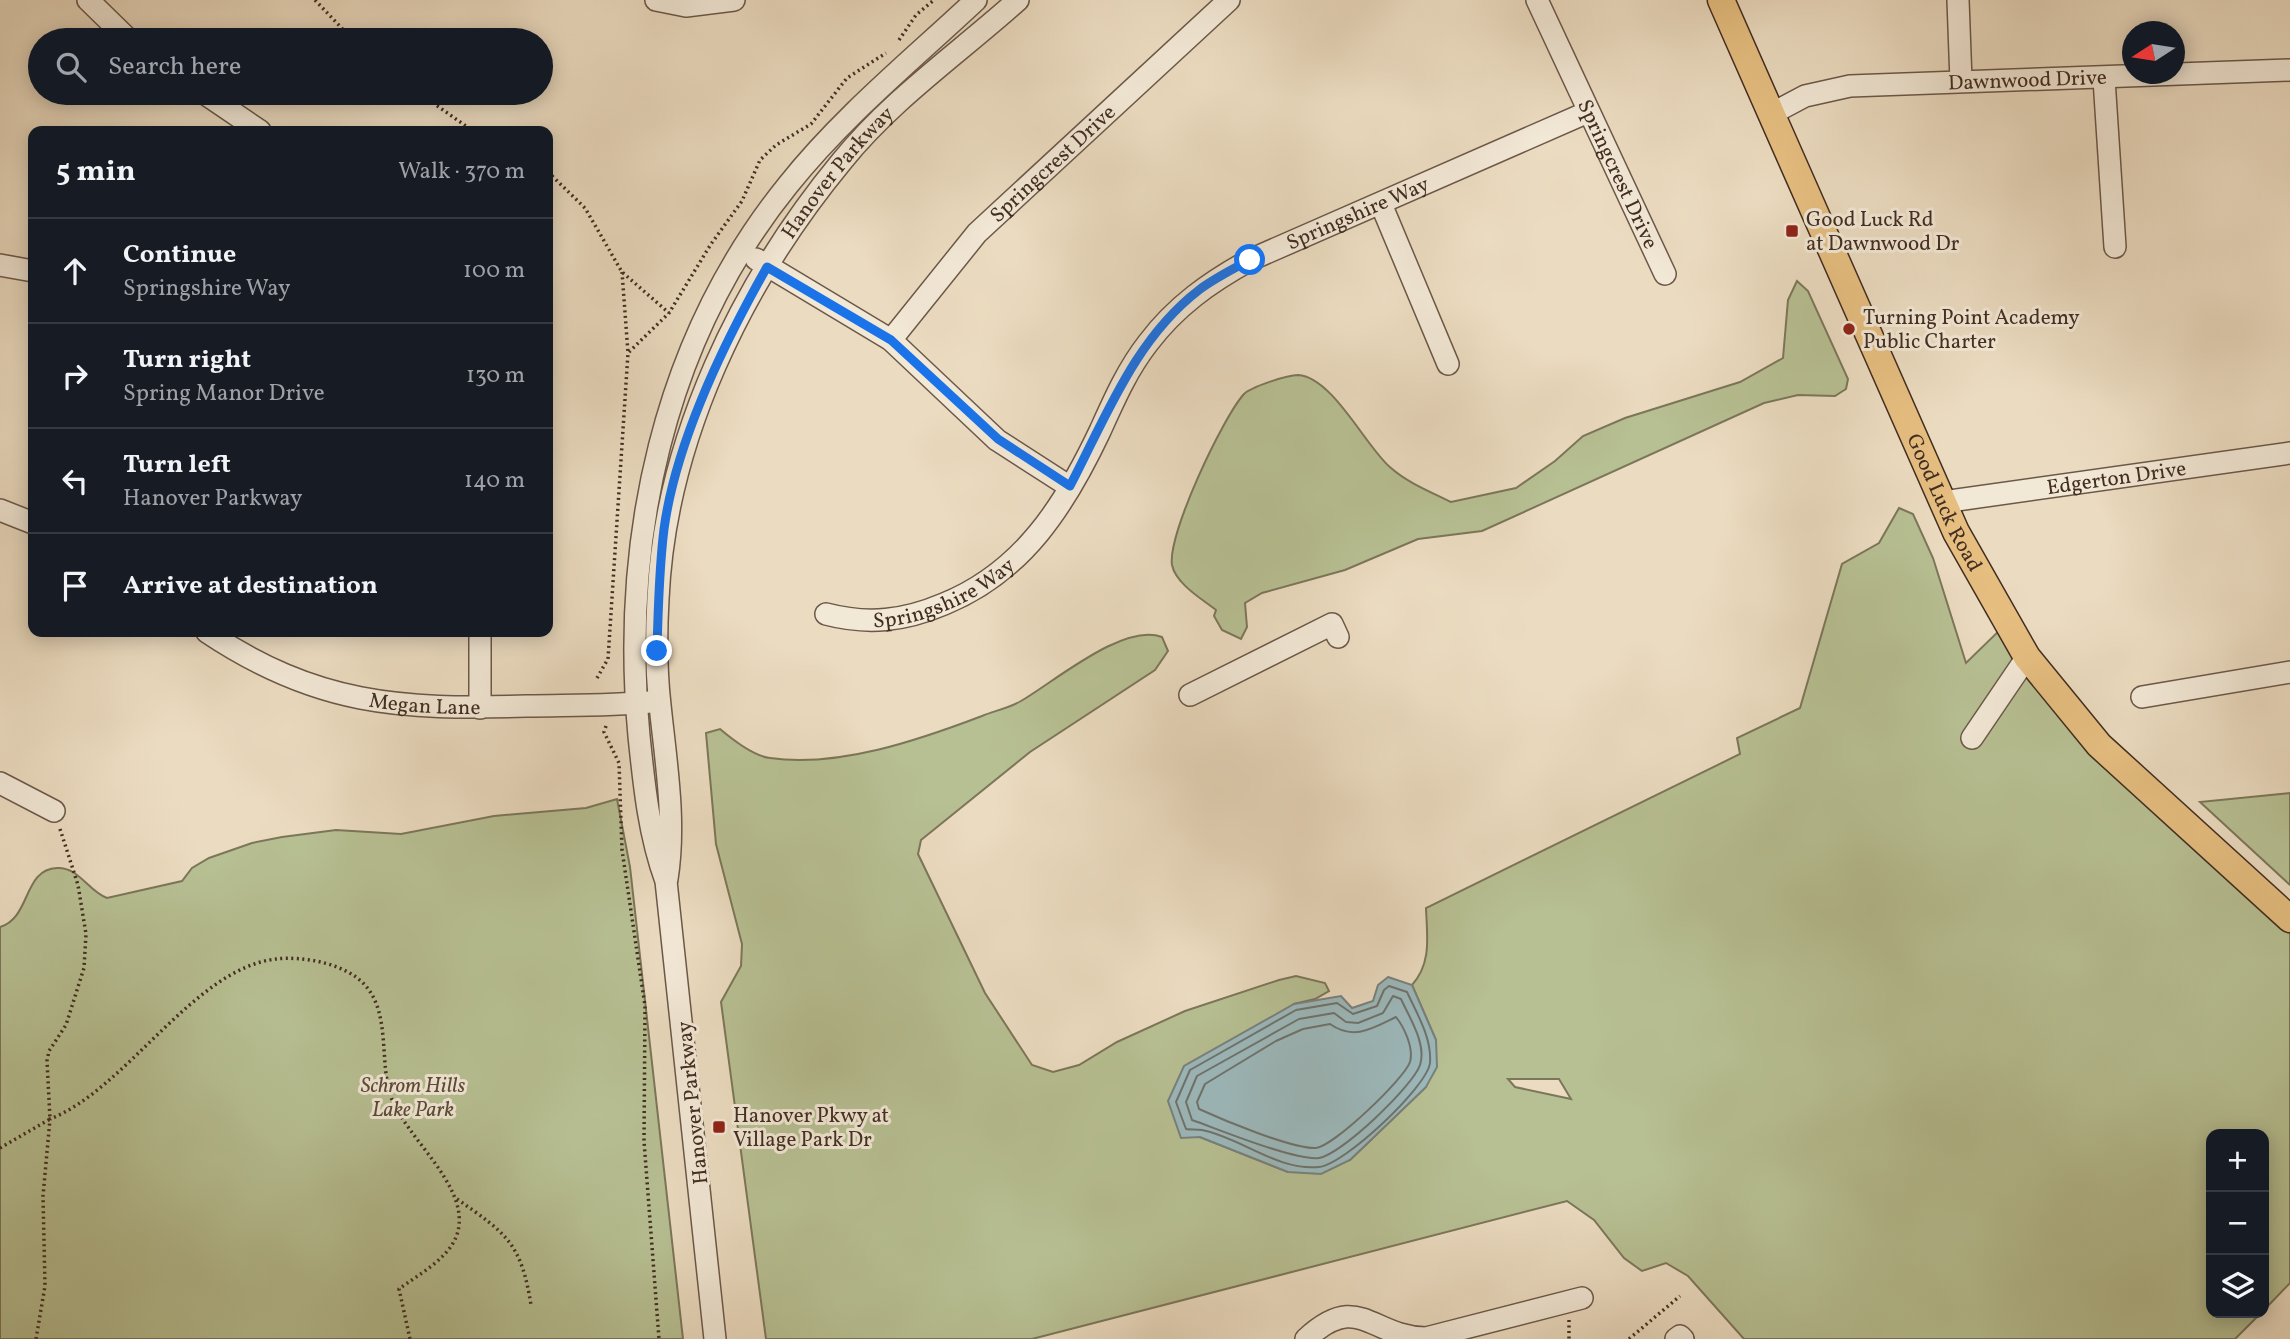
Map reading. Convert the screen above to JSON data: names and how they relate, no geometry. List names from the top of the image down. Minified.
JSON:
{"streets":{"main road":["Good Luck Road"],"street":["Dawnwood Drive","Springcrest Drive","Hanover Parkway","Springshire Way","Edgerton Drive","Megan Lane"]},"crossings":[["Dawnwood Drive","Good Luck Road"],["Springcrest Drive","Springshire Way"],["Hanover Parkway","Megan Lane"],["Edgerton Drive","Good Luck Road"]],"parks":["Schrom Hills Lake Park"],"places":{"transit":["Good Luck Rd at Dawnwood Dr","Hanover Pkwy at Village Park Dr"],"other":["Turning Point Academy Public Charter"]},"north":"left","page":{"search":"Search here","heading":["5 min","Walk · 370 m"],"list":[["Continue","Springshire Way","100 m"],["Turn right","Spring Manor Drive","130 m"],["Turn left","Hanover Parkway","140 m"],"Arrive at destination"],"map_buttons":["+","−"]}}
